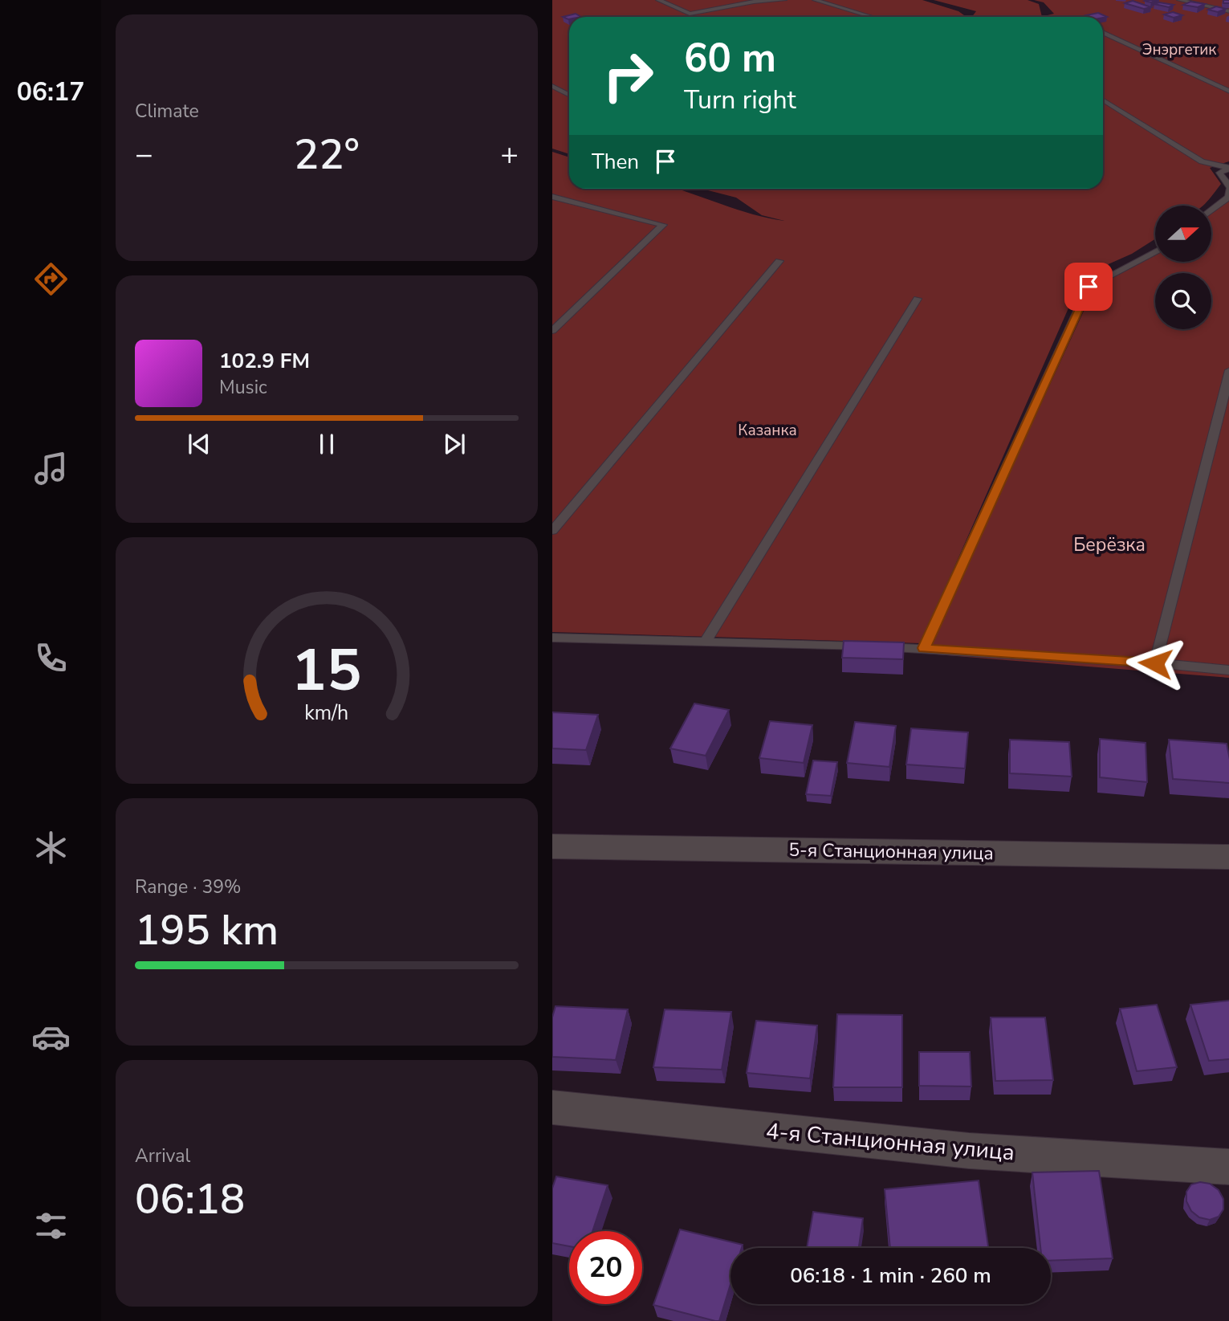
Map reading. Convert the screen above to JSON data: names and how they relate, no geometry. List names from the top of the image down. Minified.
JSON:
{"streets":{"street":["5-я Станционная улица","4-я Станционная улица"]},"parks":["Энэргетик","Казанка","Берёзка"],"north":"right","page":{"tabs":"06:17","tile":["Climate",["Range · 39%","195 km"],["Arrival","06:18"]],"turn":["60 m","Turn right"],"heat":["−","22°","+"],"then":"Then","song":["102.9 FM","Music"],"limit":"20","trip":"06:18 · 1 min · 260 m","gauge":["15","km/h"]}}
